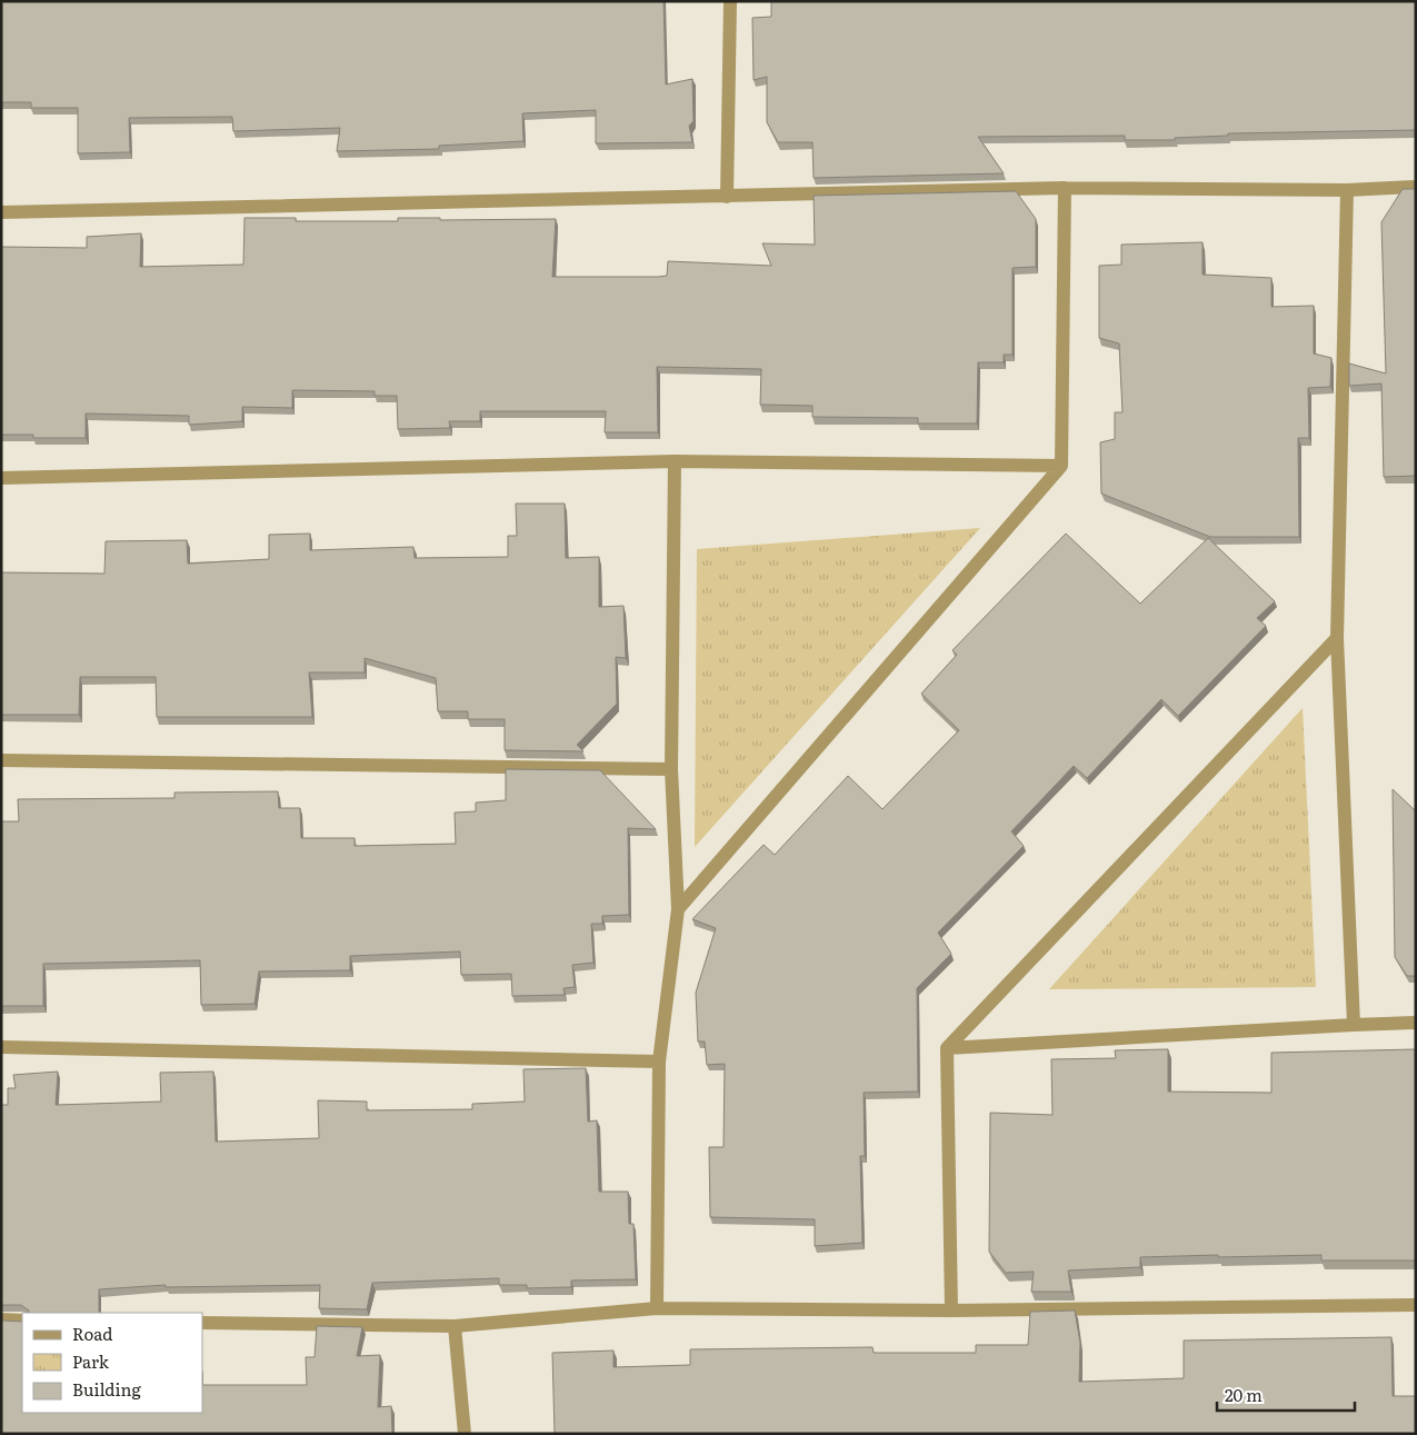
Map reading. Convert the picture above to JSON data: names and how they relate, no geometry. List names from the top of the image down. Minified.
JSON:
{"legend":["Road","Park","Building"],"scale_bar":"20 m"}
